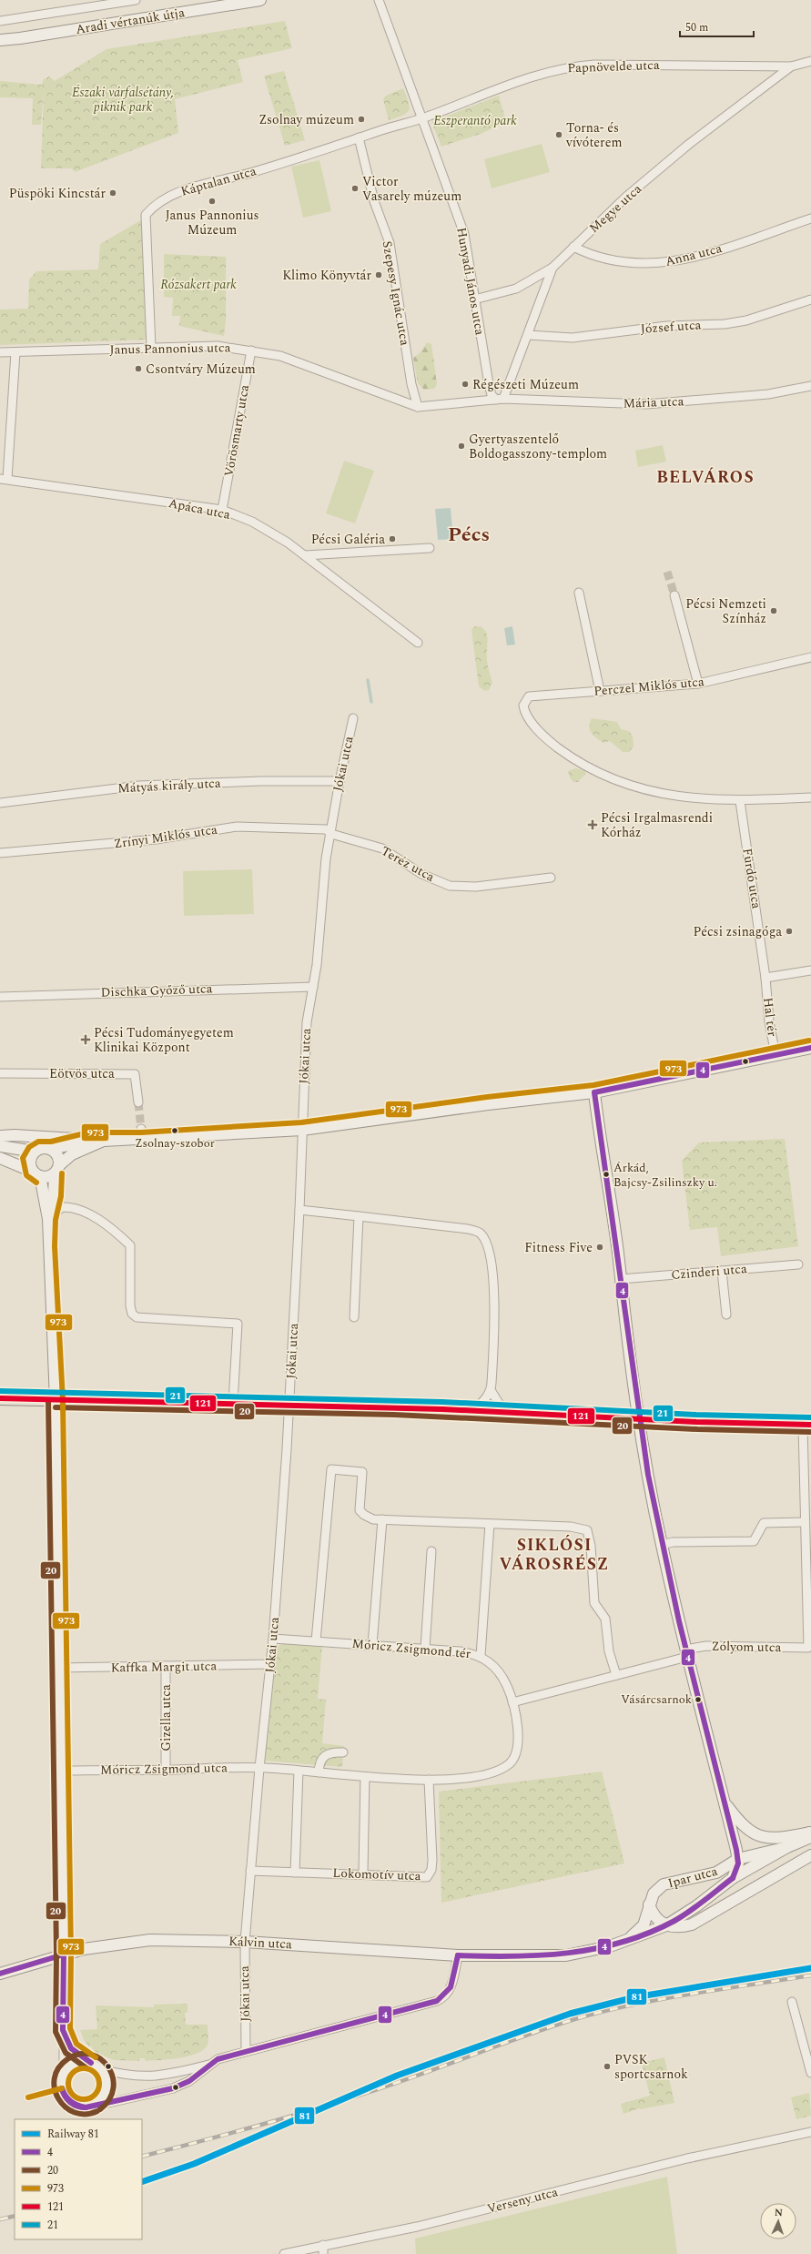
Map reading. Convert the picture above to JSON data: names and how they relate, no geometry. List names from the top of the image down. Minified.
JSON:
{"streets":{"street":["Aradi vértanúk útja","Papnövelde utca","Káptalan utca","Megye utca","Anna utca","Hunyadi János utca","Szepesy Ignác utca","József utca","Janus Pannonius utca","Mária utca","Vörösmarty utca","Apáca utca","Perczel Miklós utca","Jókai utca","Mátyás király utca","Zrínyi Miklós utca","Teréz utca","Fürdő utca","Dischka Győző utca","Hal tér","Eötvös utca","Czinderi utca","Zólyom utca","Móricz Zsigmond tér","Kaffka Margit utca","Gizella utca","Móricz Zsigmond utca","Lokomotív utca","Ipar utca","Kálvin utca","Verseny utca"]},"crossings":[["Papnövelde utca","Káptalan utca"],["Papnövelde utca","Megye utca"],["Papnövelde utca","Hunyadi János utca"],["Káptalan utca","Hunyadi János utca"],["Káptalan utca","Szepesy Ignác utca"],["Káptalan utca","Janus Pannonius utca"],["Megye utca","Anna utca"],["Megye utca","Hunyadi János utca"],["Megye utca","József utca"],["Megye utca","Mária utca"],["Hunyadi János utca","Mária utca"],["Szepesy Ignác utca","Janus Pannonius utca"],["Szepesy Ignác utca","Mária utca"],["Janus Pannonius utca","Mária utca"],["Janus Pannonius utca","Vörösmarty utca"],["Vörösmarty utca","Apáca utca"],["Perczel Miklós utca","Fürdő utca"],["Jókai utca","Mátyás király utca"],["Jókai utca","Zrínyi Miklós utca"],["Jókai utca","Teréz utca"],["Jókai utca","Dischka Győző utca"],["Jókai utca","Móricz Zsigmond tér"],["Jókai utca","Kaffka Margit utca"],["Jókai utca","Móricz Zsigmond utca"],["Jókai utca","Lokomotív utca"],["Jókai utca","Kálvin utca"],["Zrínyi Miklós utca","Teréz utca"],["Fürdő utca","Hal tér"],["Zólyom utca","Móricz Zsigmond tér"],["Móricz Zsigmond tér","Móricz Zsigmond utca"],["Móricz Zsigmond tér","Lokomotív utca"],["Kaffka Margit utca","Gizella utca"],["Gizella utca","Móricz Zsigmond utca"],["Ipar utca","Kálvin utca"]],"districts":["BELVÁROS","Pécs","SIKLÓSI VÁROSRÉSZ"],"parks":["Északi várfalsétány, piknik park","Eszperantó park","Rózsakert park"],"places":{"other":["Zsolnay múzeum","Torna- és vívóterem","Victor Vasarely múzeum","Püspöki Kincstár","Janus Pannonius Múzeum","Klimo Könyvtár","Csontváry Múzeum","Régészeti Múzeum","Gyertyaszentelő Boldogasszony-templom","Pécsi Galéria","Pécsi Nemzeti Színház","Pécsi zsinagóga","Zsolnay-szobor","Árkád, Bajcsy-Zsilinszky u.","Fitness Five","Vásárcsarnok","PVSK sportcsarnok"],"health":["Pécsi Irgalmasrendi Kórház","Pécsi Tudományegyetem Klinikai Központ"]},"lines":["transit line 973","transit line 4","transit line 21","transit line 121","transit line 20","rail line 81"],"legend":["Railway 81","4","20","973","121","21"],"scale_bar":"50 m","north":"top"}
